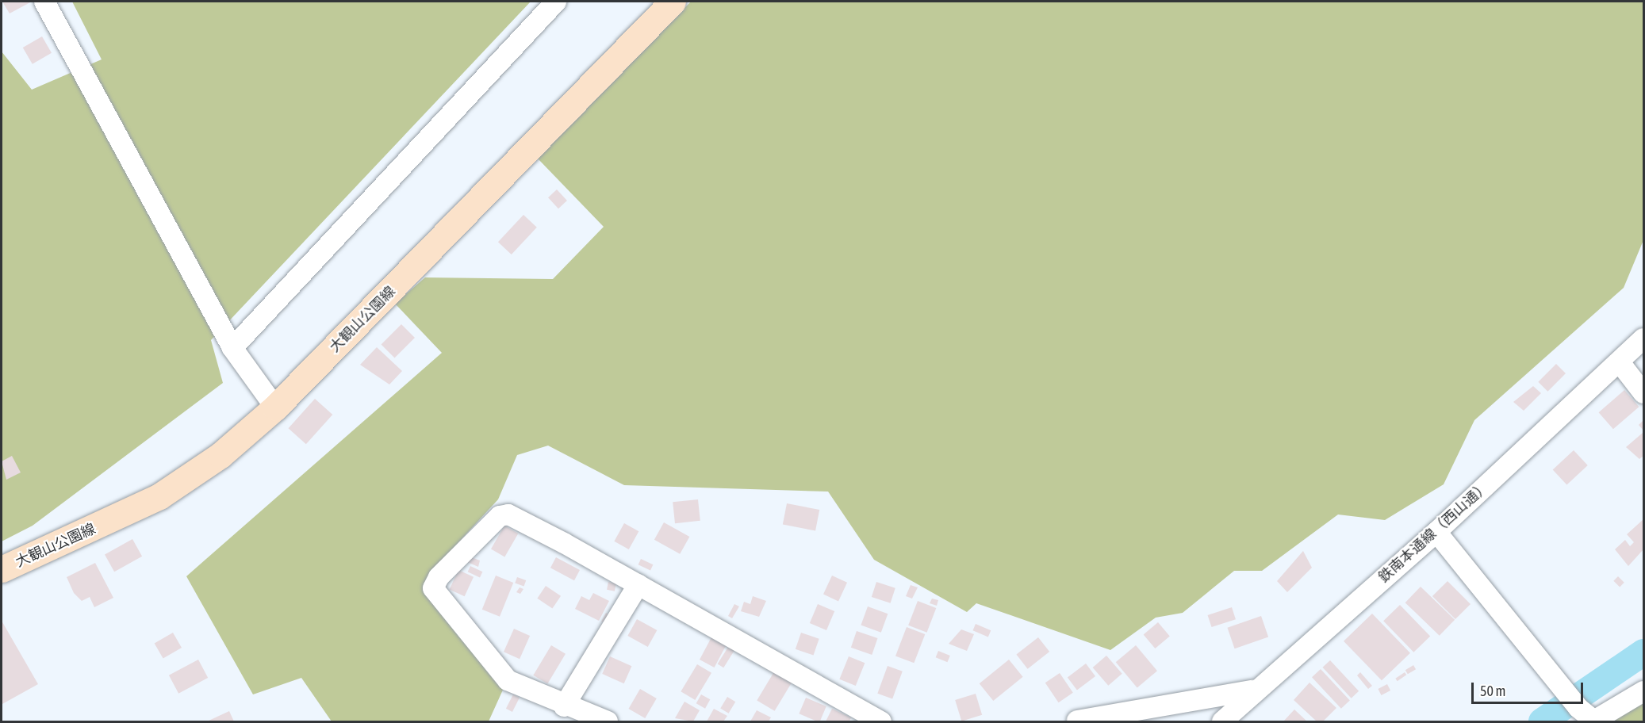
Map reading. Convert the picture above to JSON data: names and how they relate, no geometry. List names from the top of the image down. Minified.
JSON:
{"streets":{"main road":["大観山公園線"],"street":["鉄南本通線（西山通）"]},"scale_bar":"50 m"}
